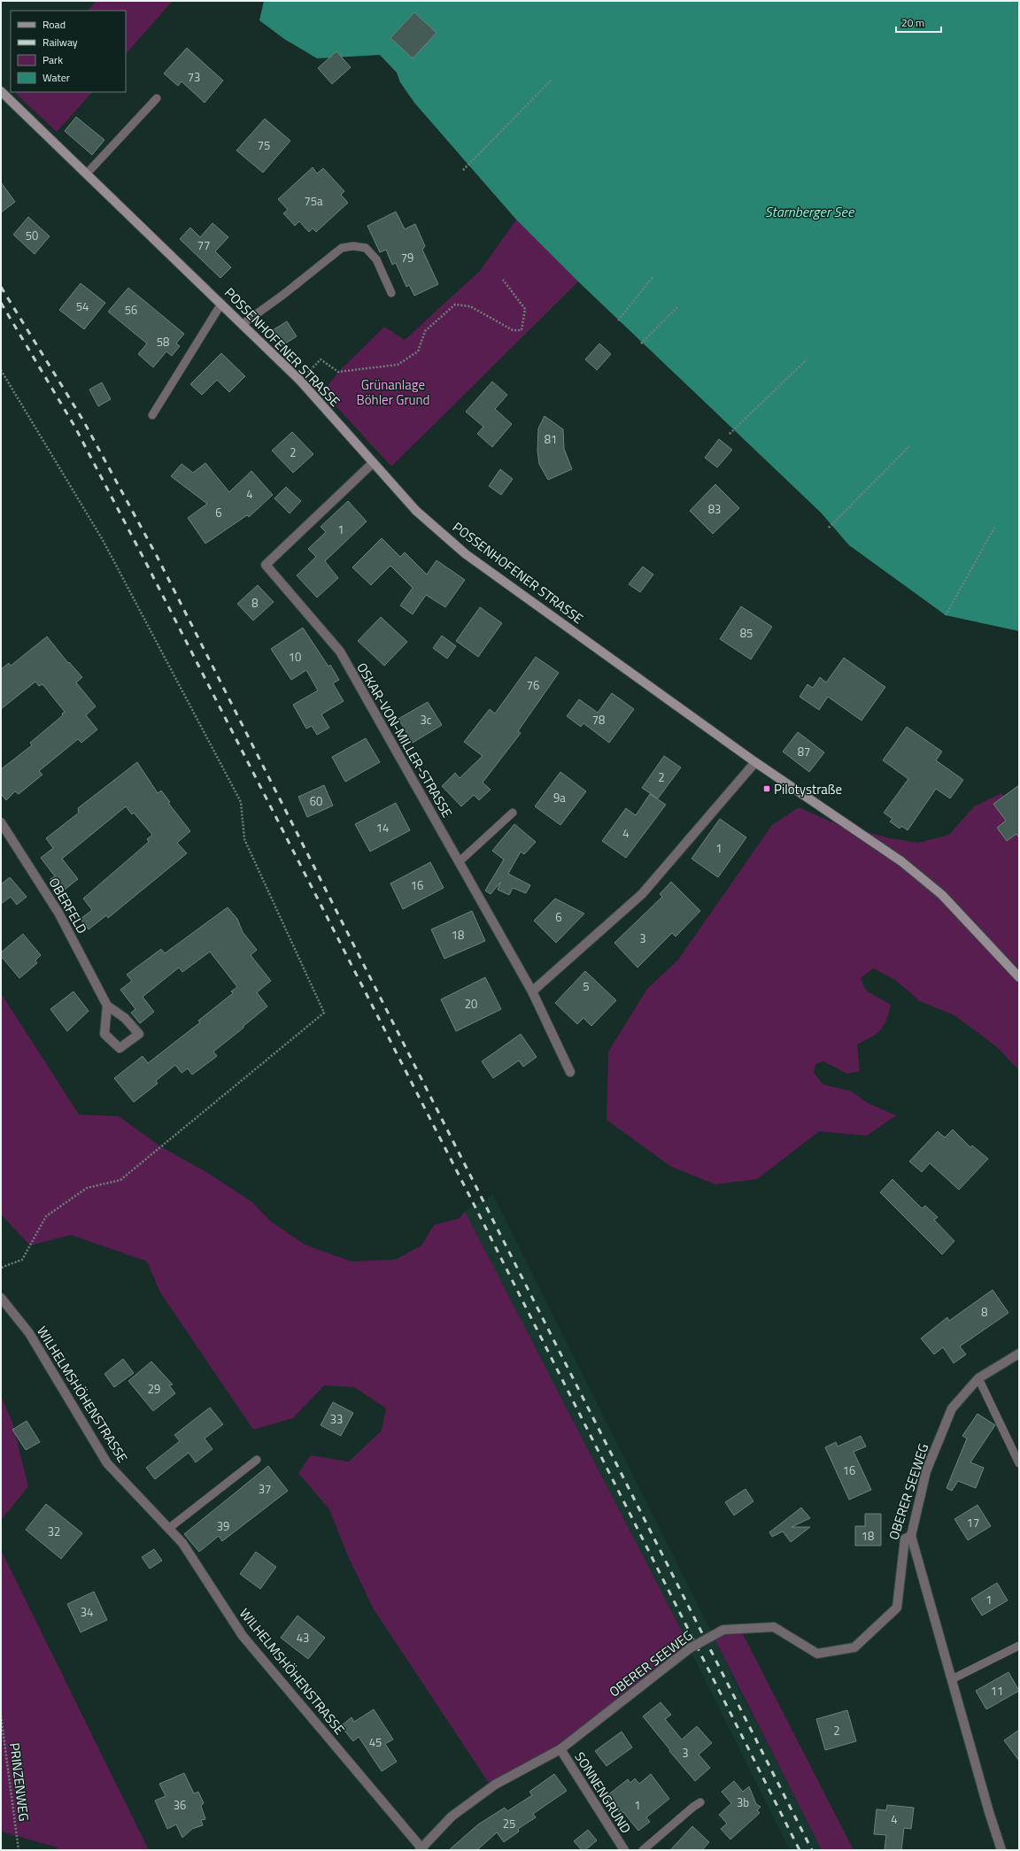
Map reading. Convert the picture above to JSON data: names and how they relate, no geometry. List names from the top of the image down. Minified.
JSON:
{"streets":{"main road":["POSSENHOFENER STRASSE"],"street":["OSKAR-VON-MILLER-STRASSE","OBERFELD","WILHELMSHÖHENSTRASSE","OBERER SEEWEG","SONNENGRUND"],"path":["PRINZENWEG"]},"crossings":[["POSSENHOFENER STRASSE","OSKAR-VON-MILLER-STRASSE"],["WILHELMSHÖHENSTRASSE","OBERER SEEWEG"],["OBERER SEEWEG","SONNENGRUND"]],"water":["Starnberger See"],"parks":["Grünanlage Böhler Grund"],"places":{"transit":["Pilotystraße"]},"house_numbers":["73","75","75a","50","77","79","54","56","58","81","2","4","83","6","1","8","85","10","76","3c","78","87","2","9a","60","14","4","1","16","6","18","3","5","20","8","29","33","16","37","17","39","32","18","1","34","43","11","2","45","3","3b","36","1","4","25"],"legend":["Road","Railway","Park","Water"],"scale_bar":"20 m"}
